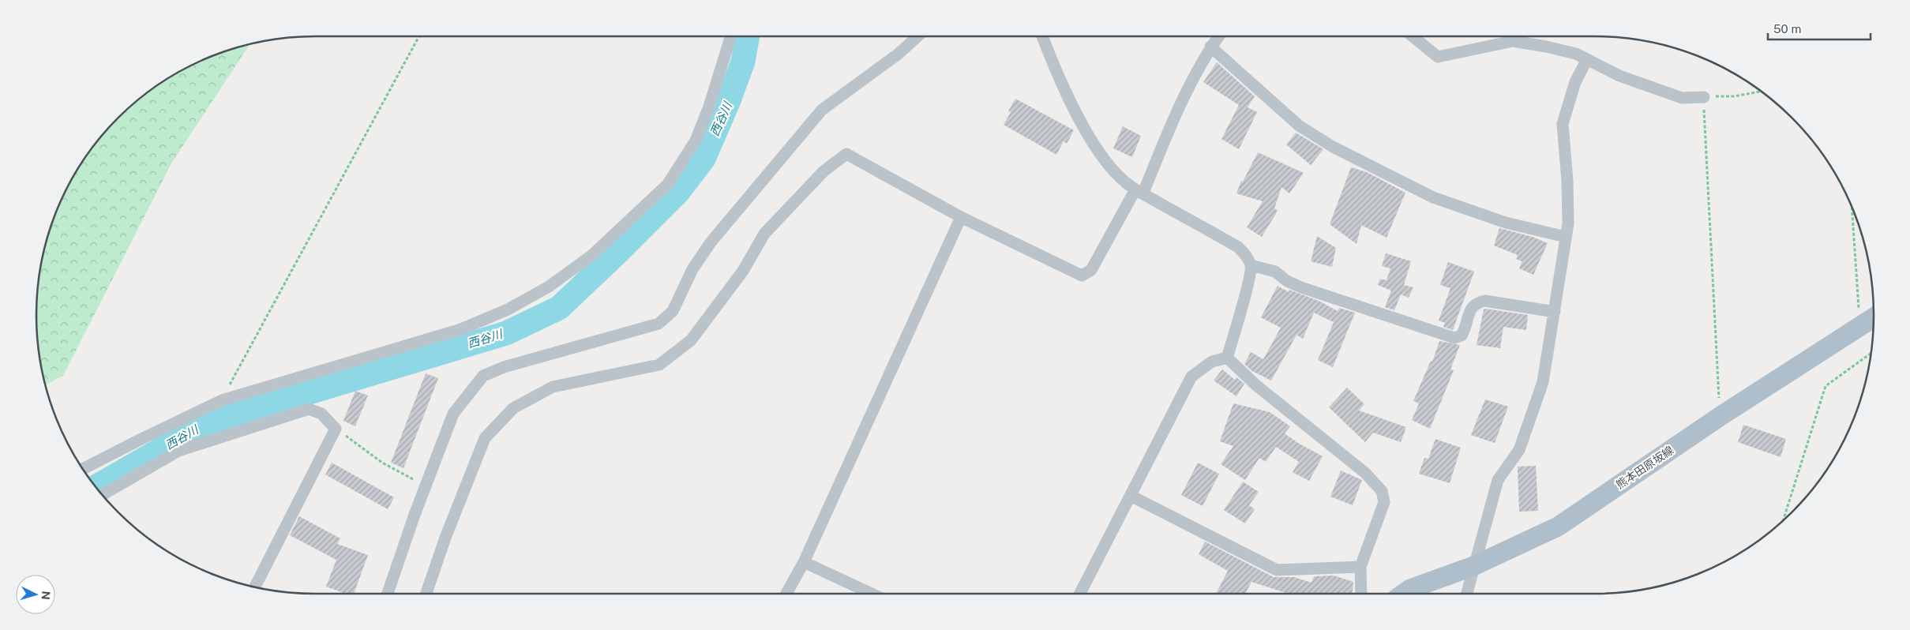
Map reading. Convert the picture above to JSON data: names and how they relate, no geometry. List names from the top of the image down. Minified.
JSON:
{"streets":{"main road":["熊本田原坂線"]},"water":["西谷川"],"scale_bar":"50 m","north":"right"}
